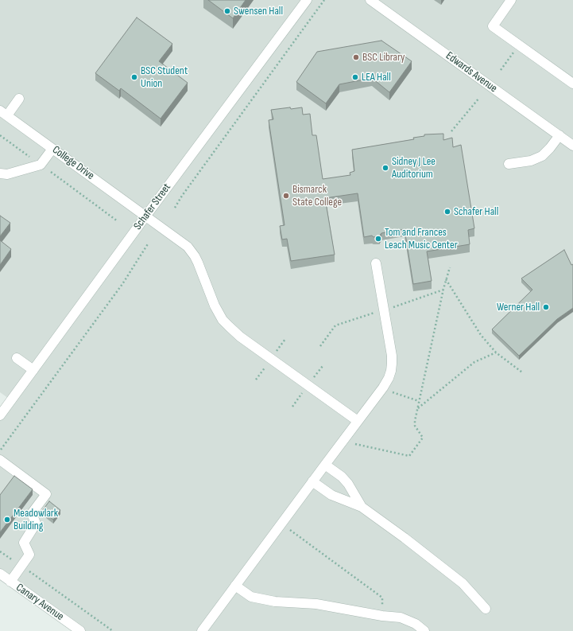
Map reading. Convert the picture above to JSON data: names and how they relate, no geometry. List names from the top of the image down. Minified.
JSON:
{"streets":{"street":["Edwards Avenue","College Drive","Schafer Street","Canary Avenue"]},"crossings":[["College Drive","Schafer Street"]],"places":["Swensen Hall","BSC Library","BSC Student Union","LEA Hall","Sidney J Lee Auditorium","Bismarck State College","Schafer Hall","Tom and Frances Leach Music Center","Werner Hall","Meadowlark Building"]}
